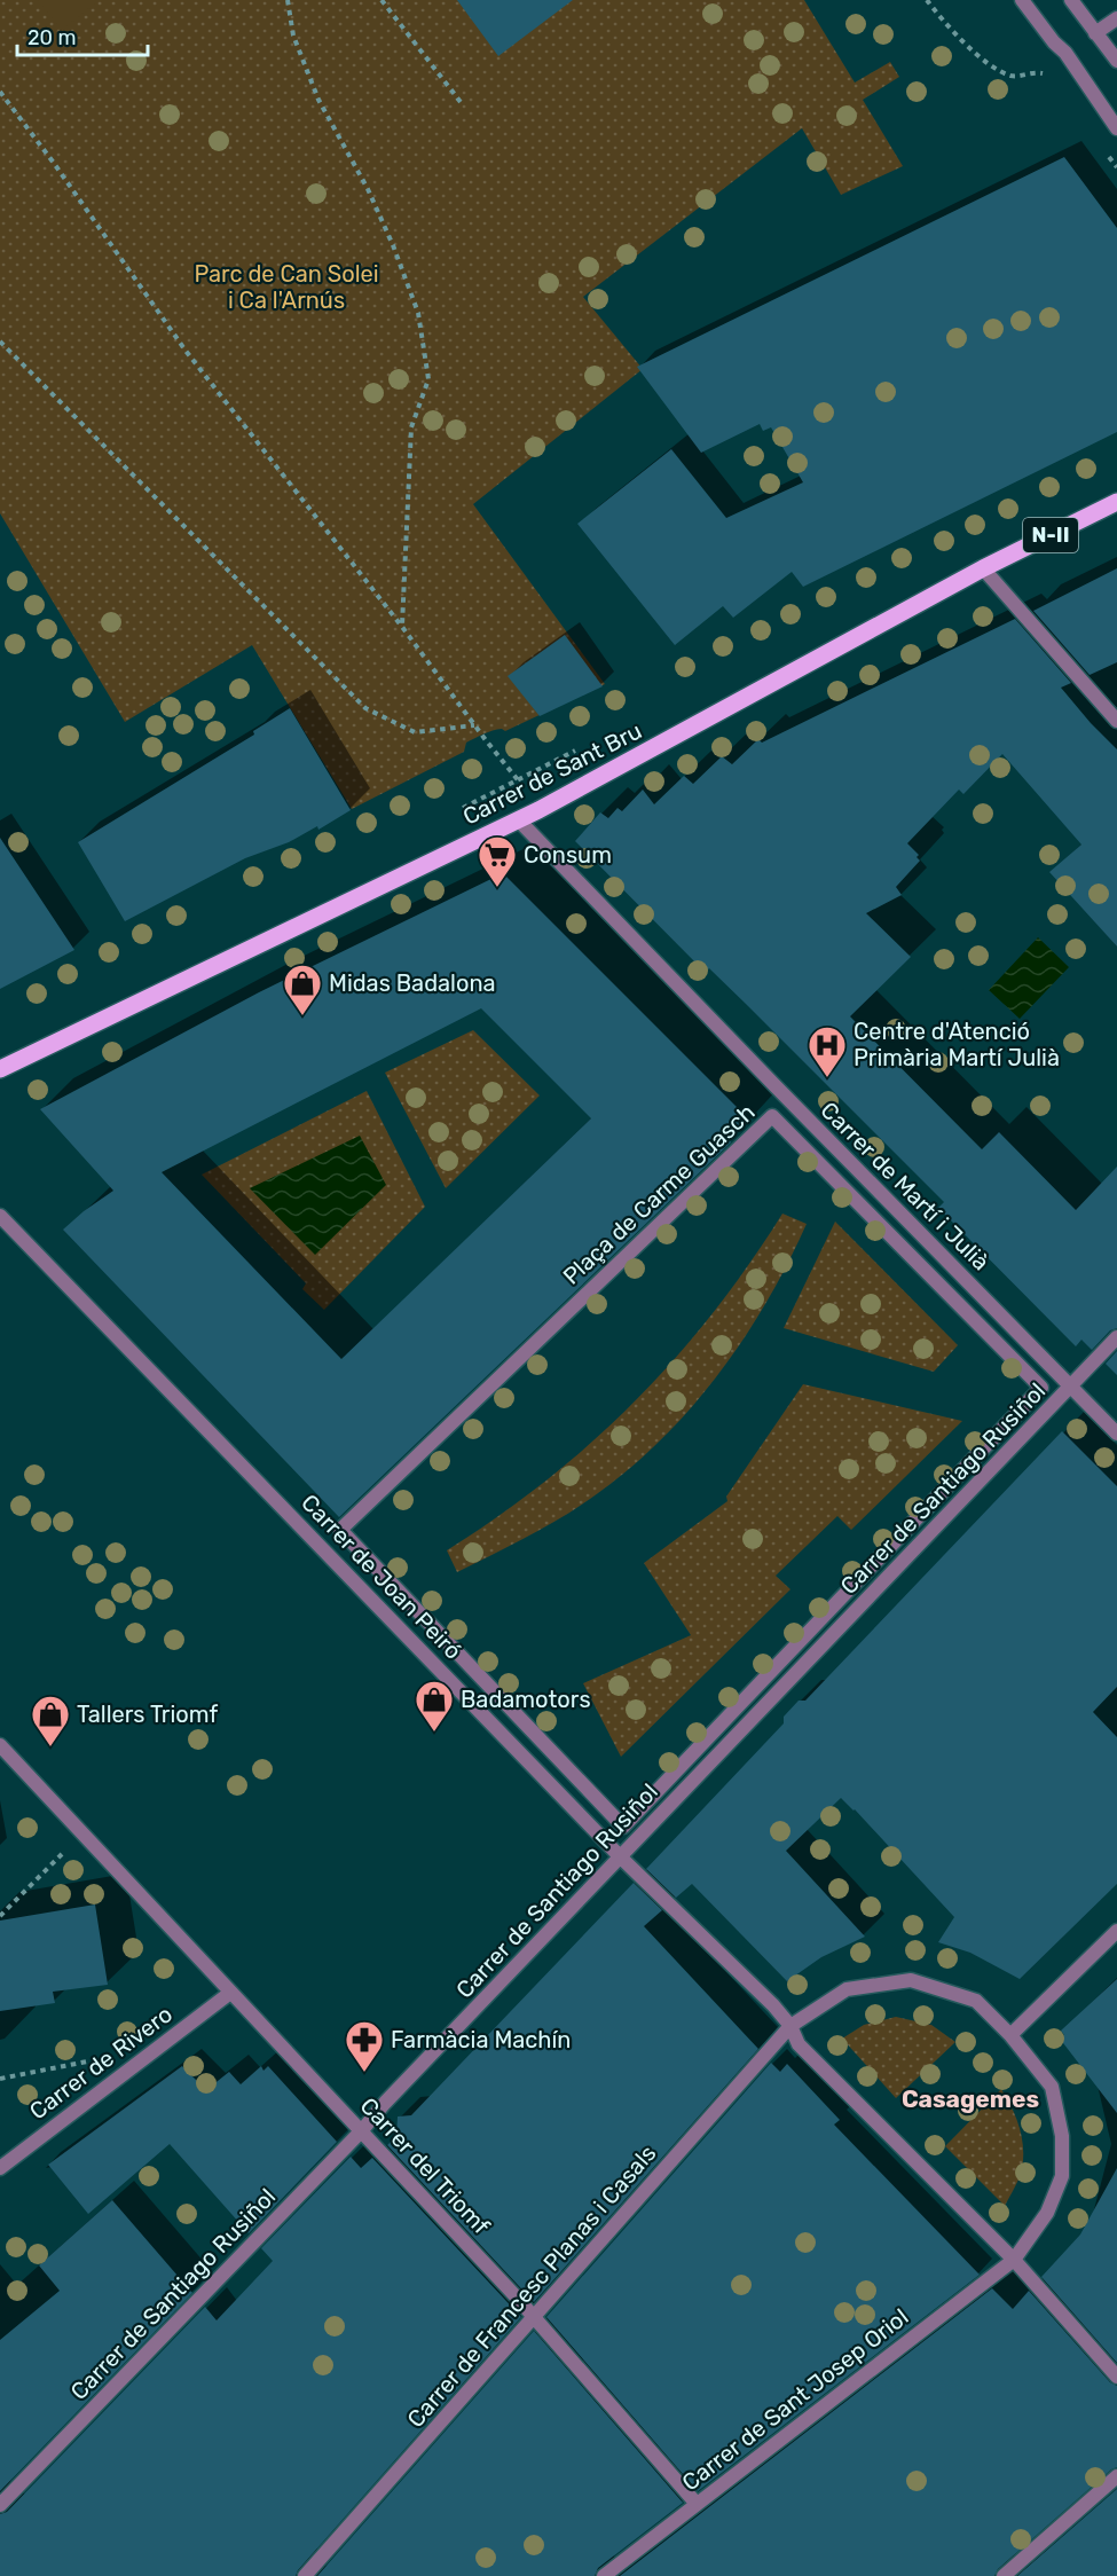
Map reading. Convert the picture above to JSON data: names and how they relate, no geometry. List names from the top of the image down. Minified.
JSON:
{"streets":{"main road":["N-II","Carrer de Sant Bru"],"street":["Carrer de Martí i Julià","Plaça de Carme Guasch","Carrer de Santiago Rusiñol","Carrer de Joan Peiró","Carrer de Rivero","Carrer del Triomf","Carrer de Francesc Planas i Casals","Carrer de Sant Josep Oriol"]},"crossings":[["Carrer de Sant Bru","Carrer de Martí i Julià"],["Carrer de Martí i Julià","Carrer de Santiago Rusiñol"],["Carrer de Santiago Rusiñol","Carrer de Joan Peiró"],["Carrer de Santiago Rusiñol","Carrer del Triomf"],["Carrer de Joan Peiró","Carrer de Francesc Planas i Casals"],["Carrer de Joan Peiró","Carrer de Sant Josep Oriol"],["Carrer de Rivero","Carrer del Triomf"],["Carrer del Triomf","Carrer de Francesc Planas i Casals"],["Carrer del Triomf","Carrer de Sant Josep Oriol"],["Carrer de Francesc Planas i Casals","Carrer de Sant Josep Oriol"]],"districts":["Casagemes"],"parks":["Parc de Can Solei i Ca l'Arnús"],"places":{"supermarket":["Consum"],"shop":["Midas Badalona","Badamotors","Tallers Triomf"],"hospital":["Centre d'Atenció Primària Martí Julià"],"pharmacy":["Farmàcia Machín"]},"scale_bar":"20 m"}
